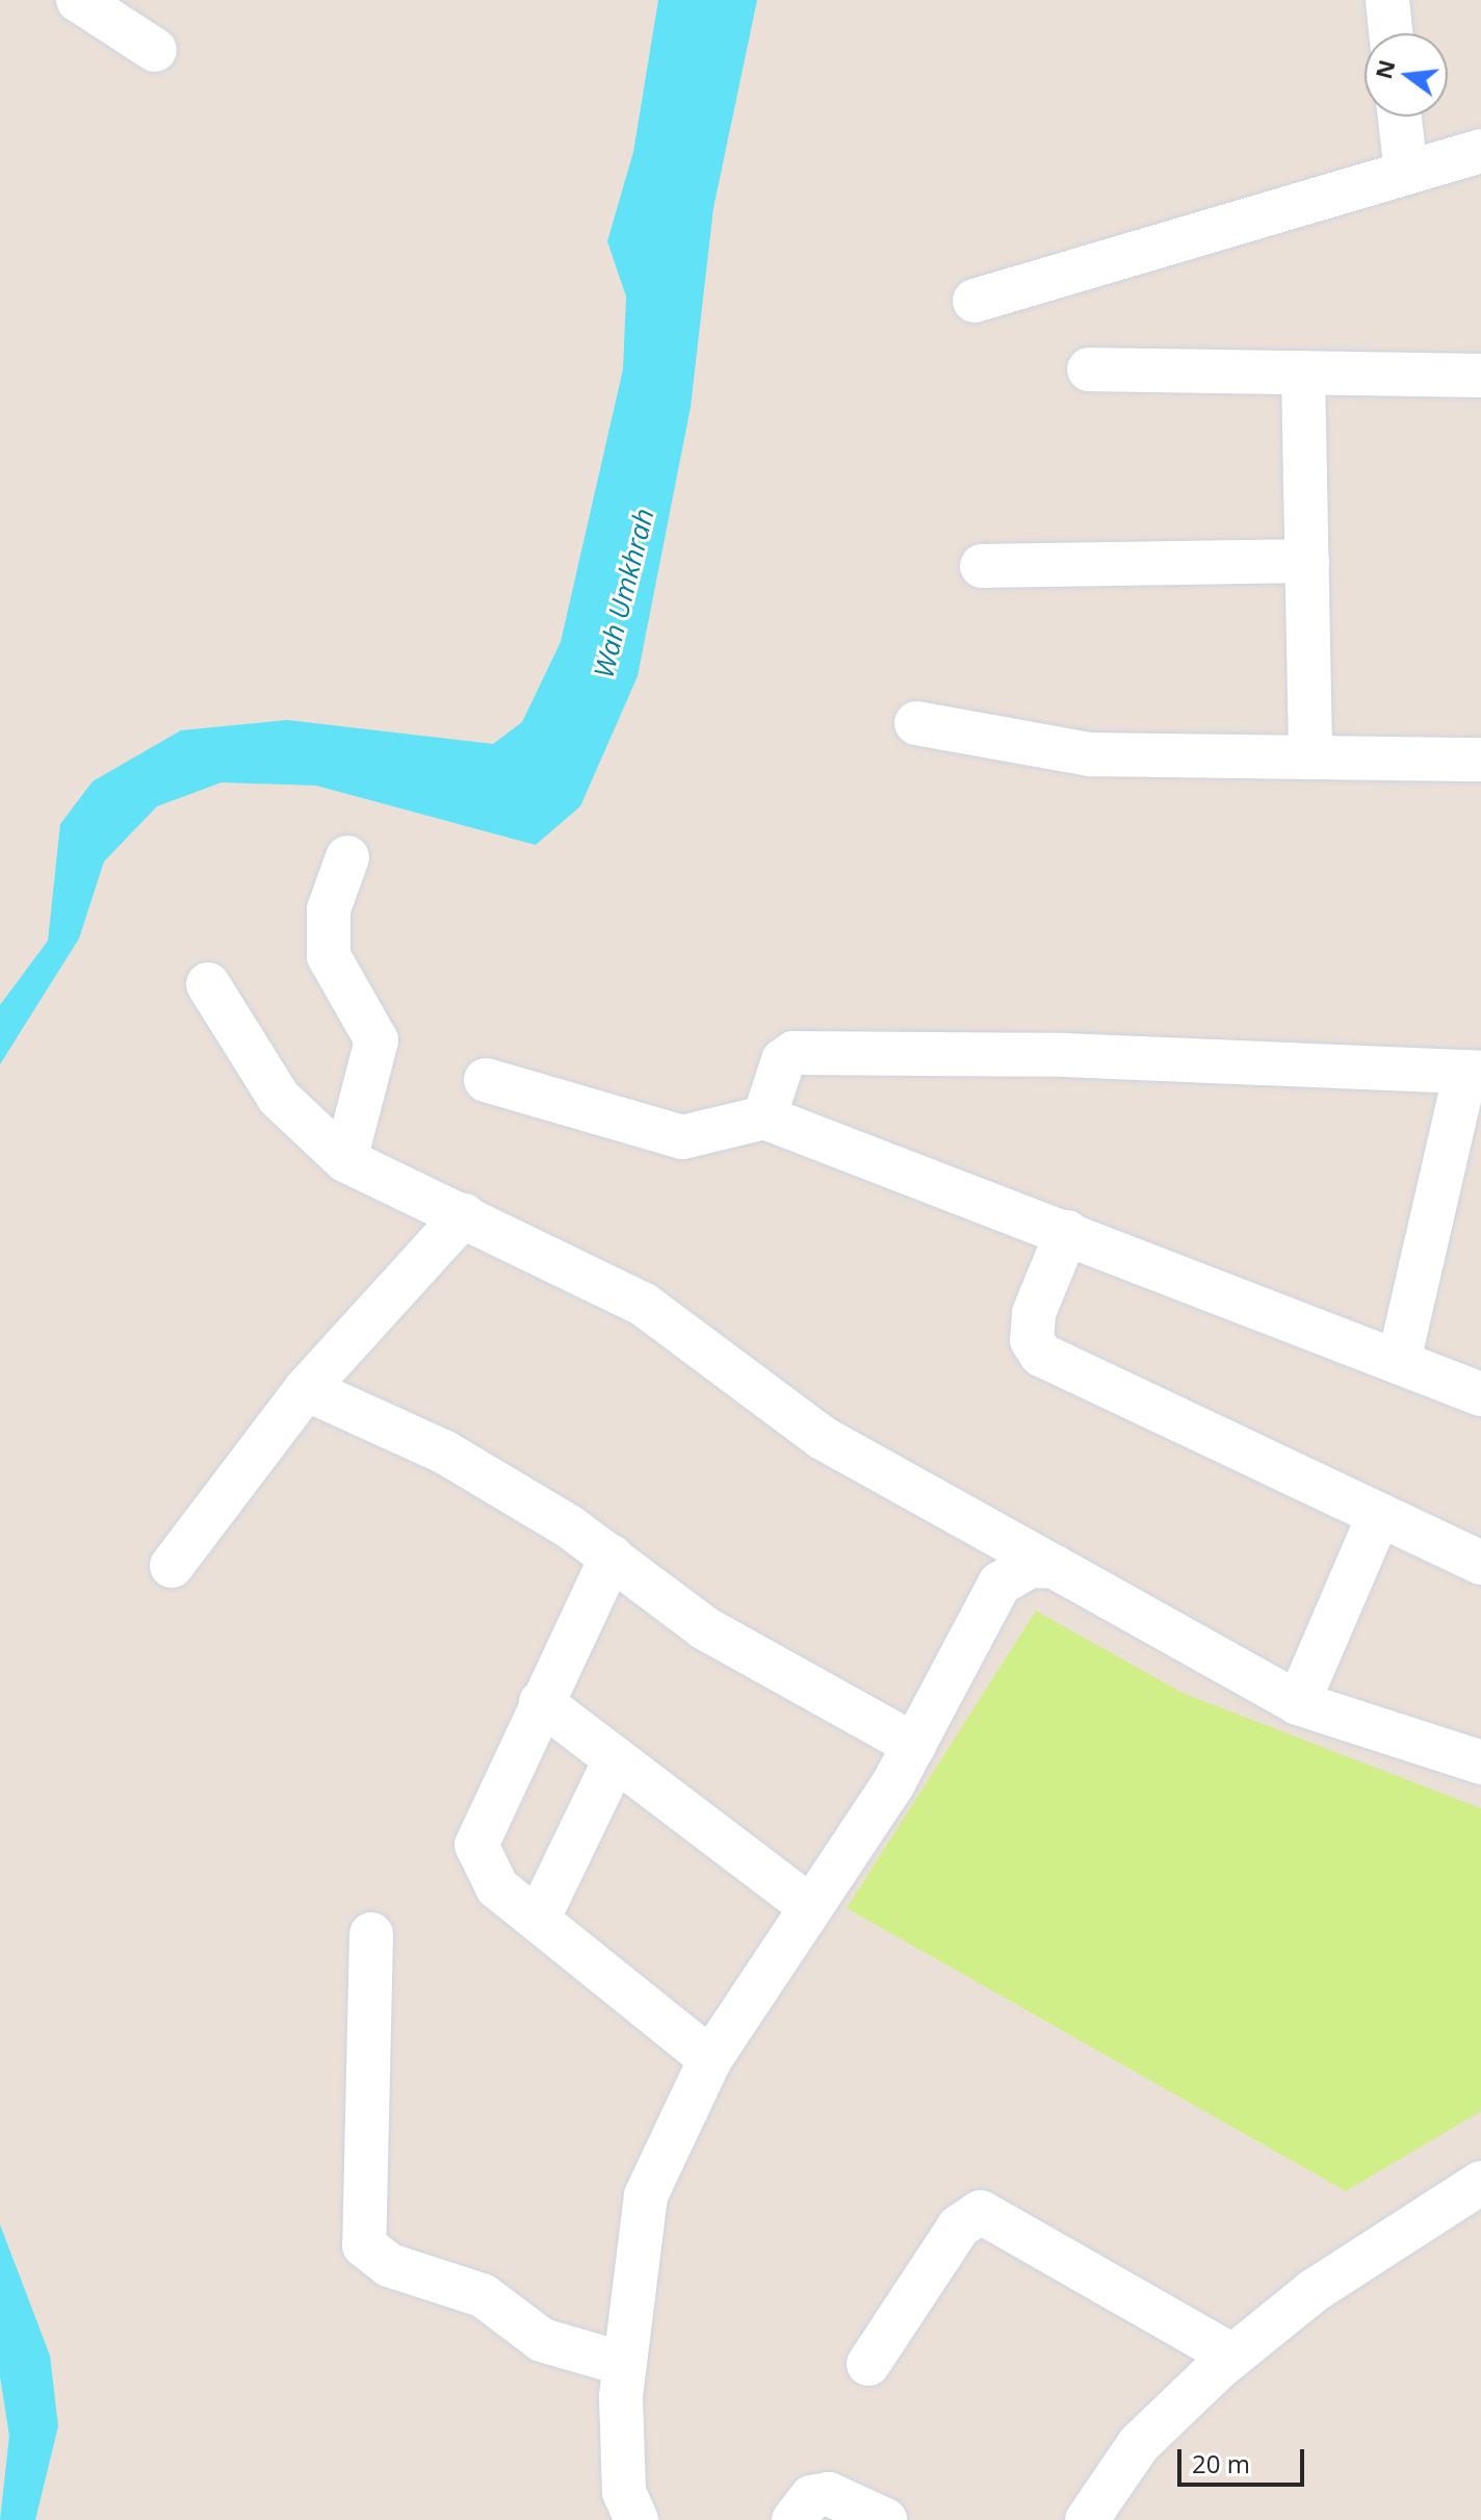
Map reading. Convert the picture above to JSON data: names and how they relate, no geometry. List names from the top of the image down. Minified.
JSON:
{"water":["Wah Umkhrah"],"scale_bar":"20 m","north":"left"}
